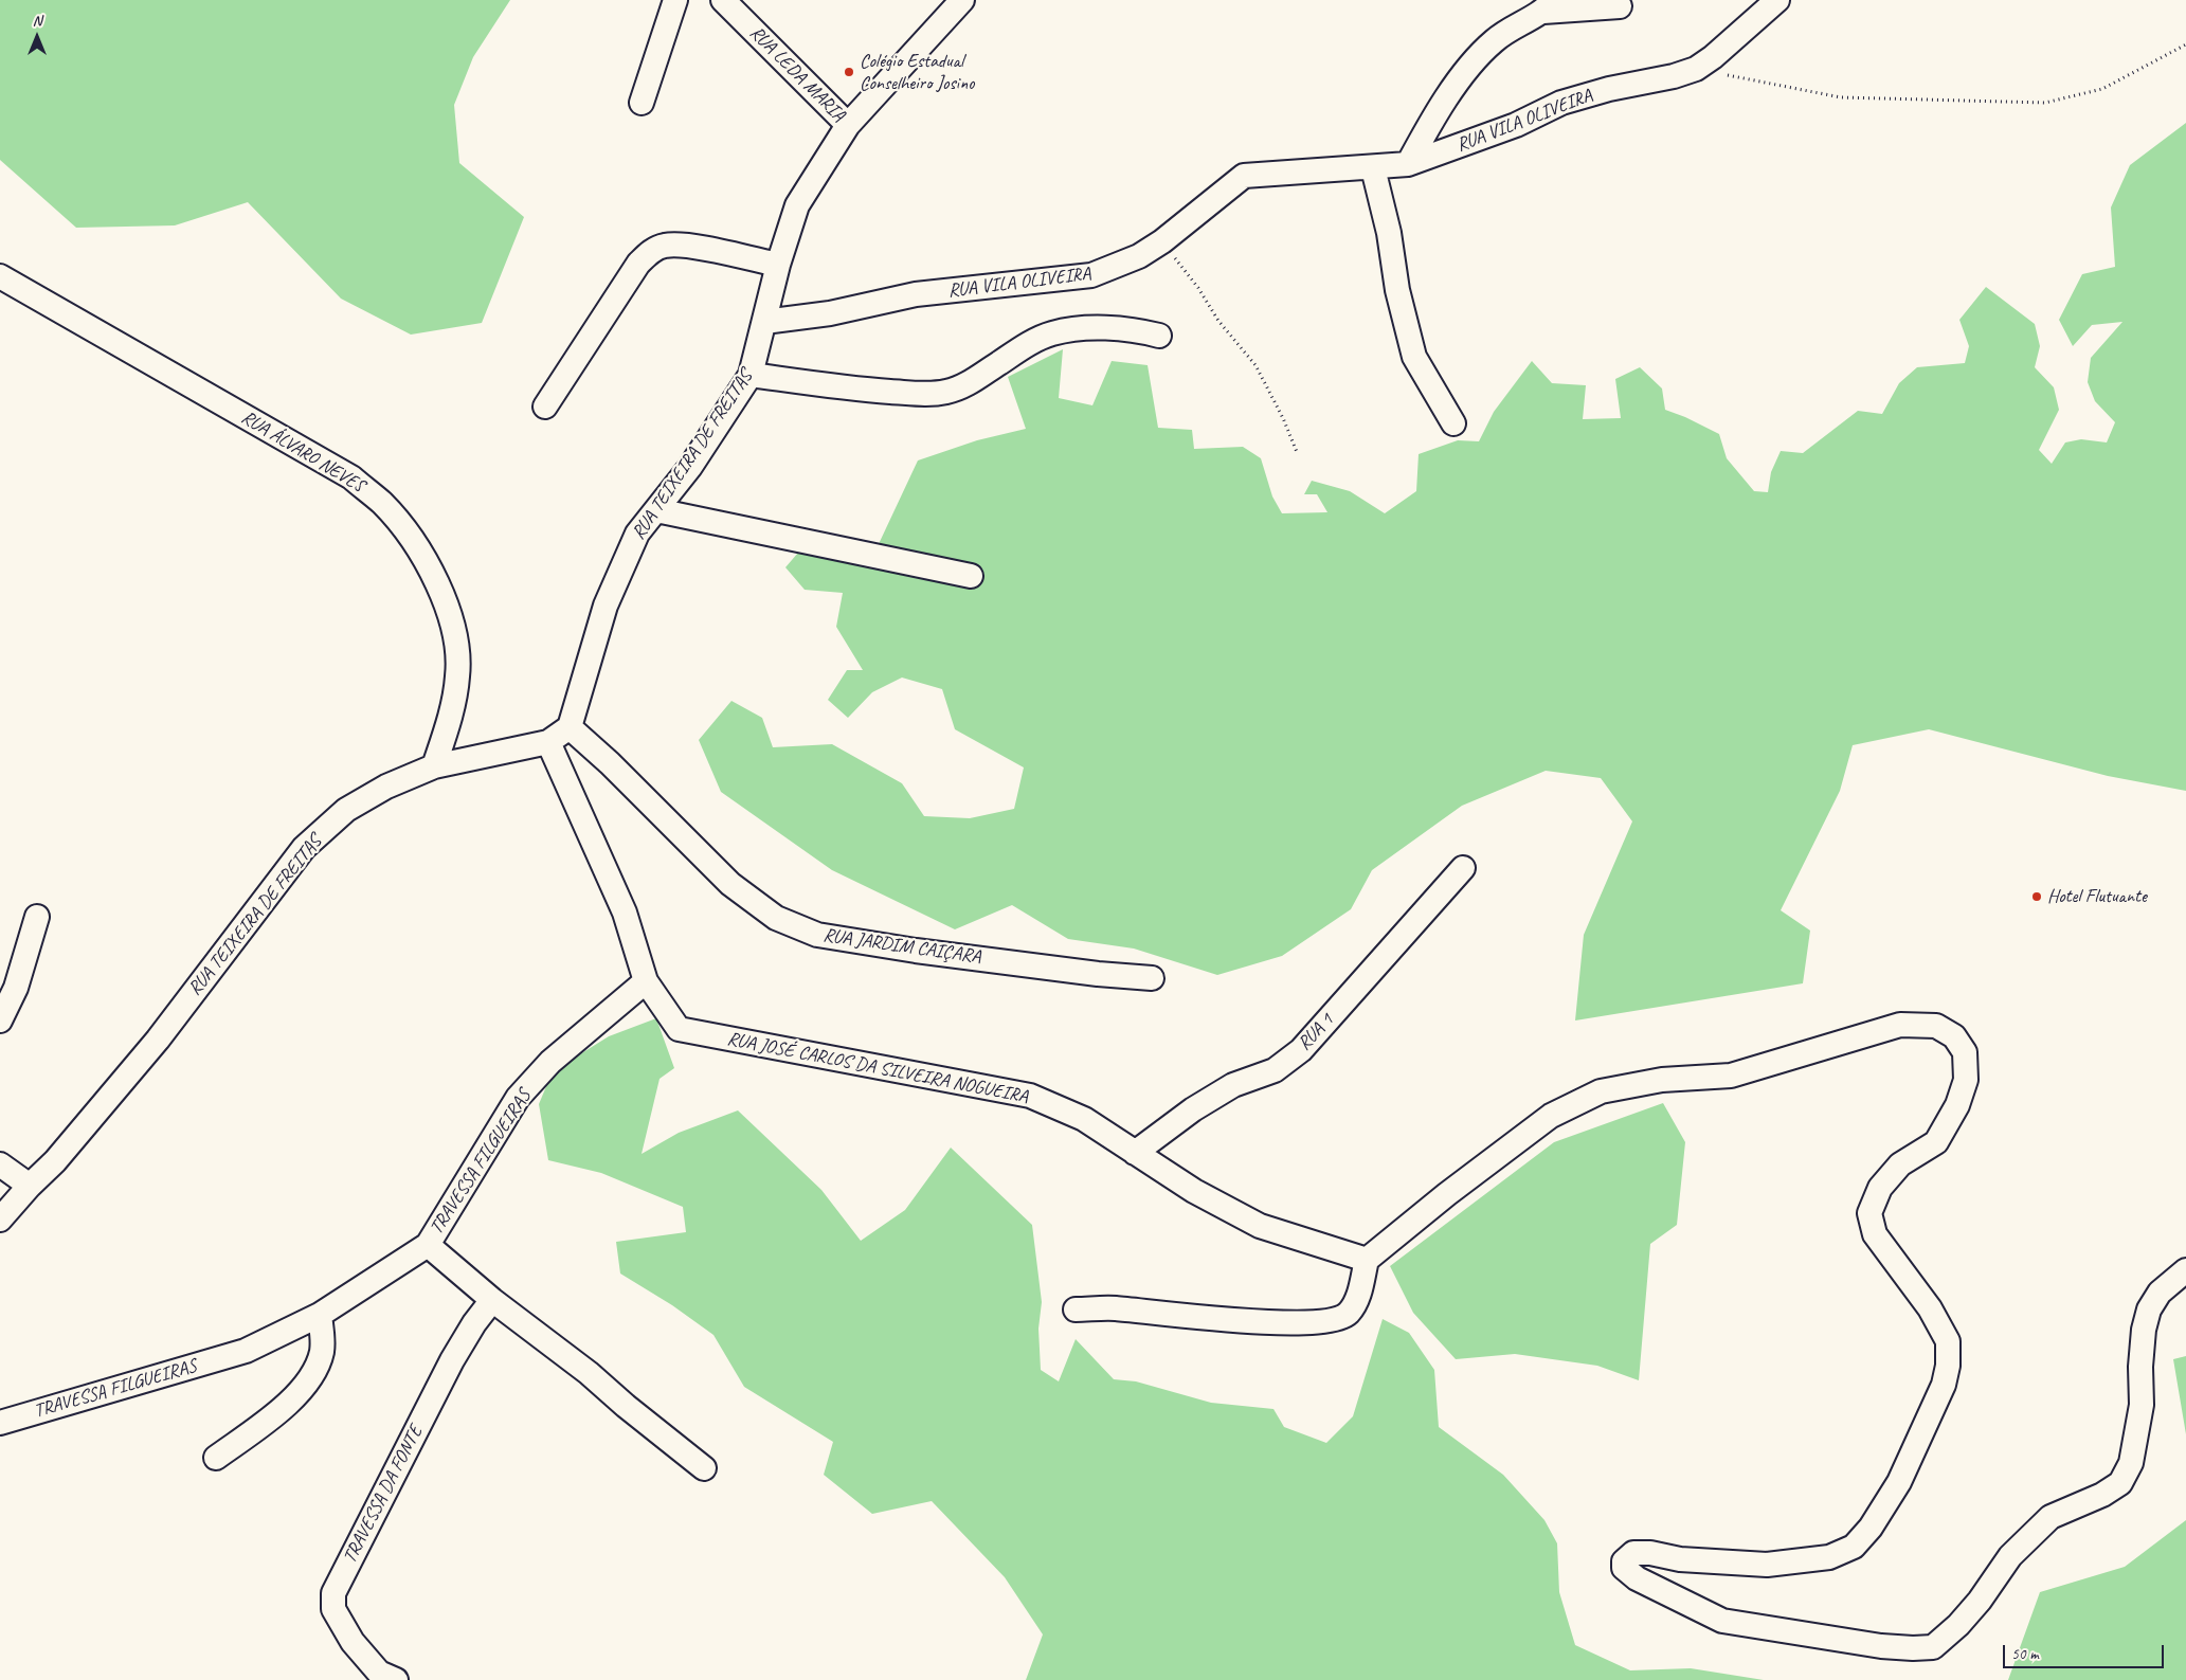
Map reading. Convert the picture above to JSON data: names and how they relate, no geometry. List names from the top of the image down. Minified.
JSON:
{"streets":{"street":["RUA LEDA MARIA","RUA VILA OLIVEIRA","RUA ÁLVARO NEVES","RUA TEIXEIRA DE FREITAS","RUA JARDIM CAIÇARA","RUA 1","RUA JOSÉ CARLOS DA SILVEIRA NOGUEIRA","TRAVESSA FILGUEIRAS","TRAVESSA DA FONTE"]},"crossings":[["RUA LEDA MARIA","RUA TEIXEIRA DE FREITAS"],["RUA VILA OLIVEIRA","RUA TEIXEIRA DE FREITAS"],["RUA ÁLVARO NEVES","RUA TEIXEIRA DE FREITAS"],["RUA TEIXEIRA DE FREITAS","RUA JARDIM CAIÇARA"],["RUA TEIXEIRA DE FREITAS","RUA JOSÉ CARLOS DA SILVEIRA NOGUEIRA"],["RUA 1","RUA JOSÉ CARLOS DA SILVEIRA NOGUEIRA"],["RUA JOSÉ CARLOS DA SILVEIRA NOGUEIRA","TRAVESSA FILGUEIRAS"]],"places":["Colégio Estadual Conselheiro Josino","Hotel Flutuante"],"scale_bar":"50 m","north":"top"}
